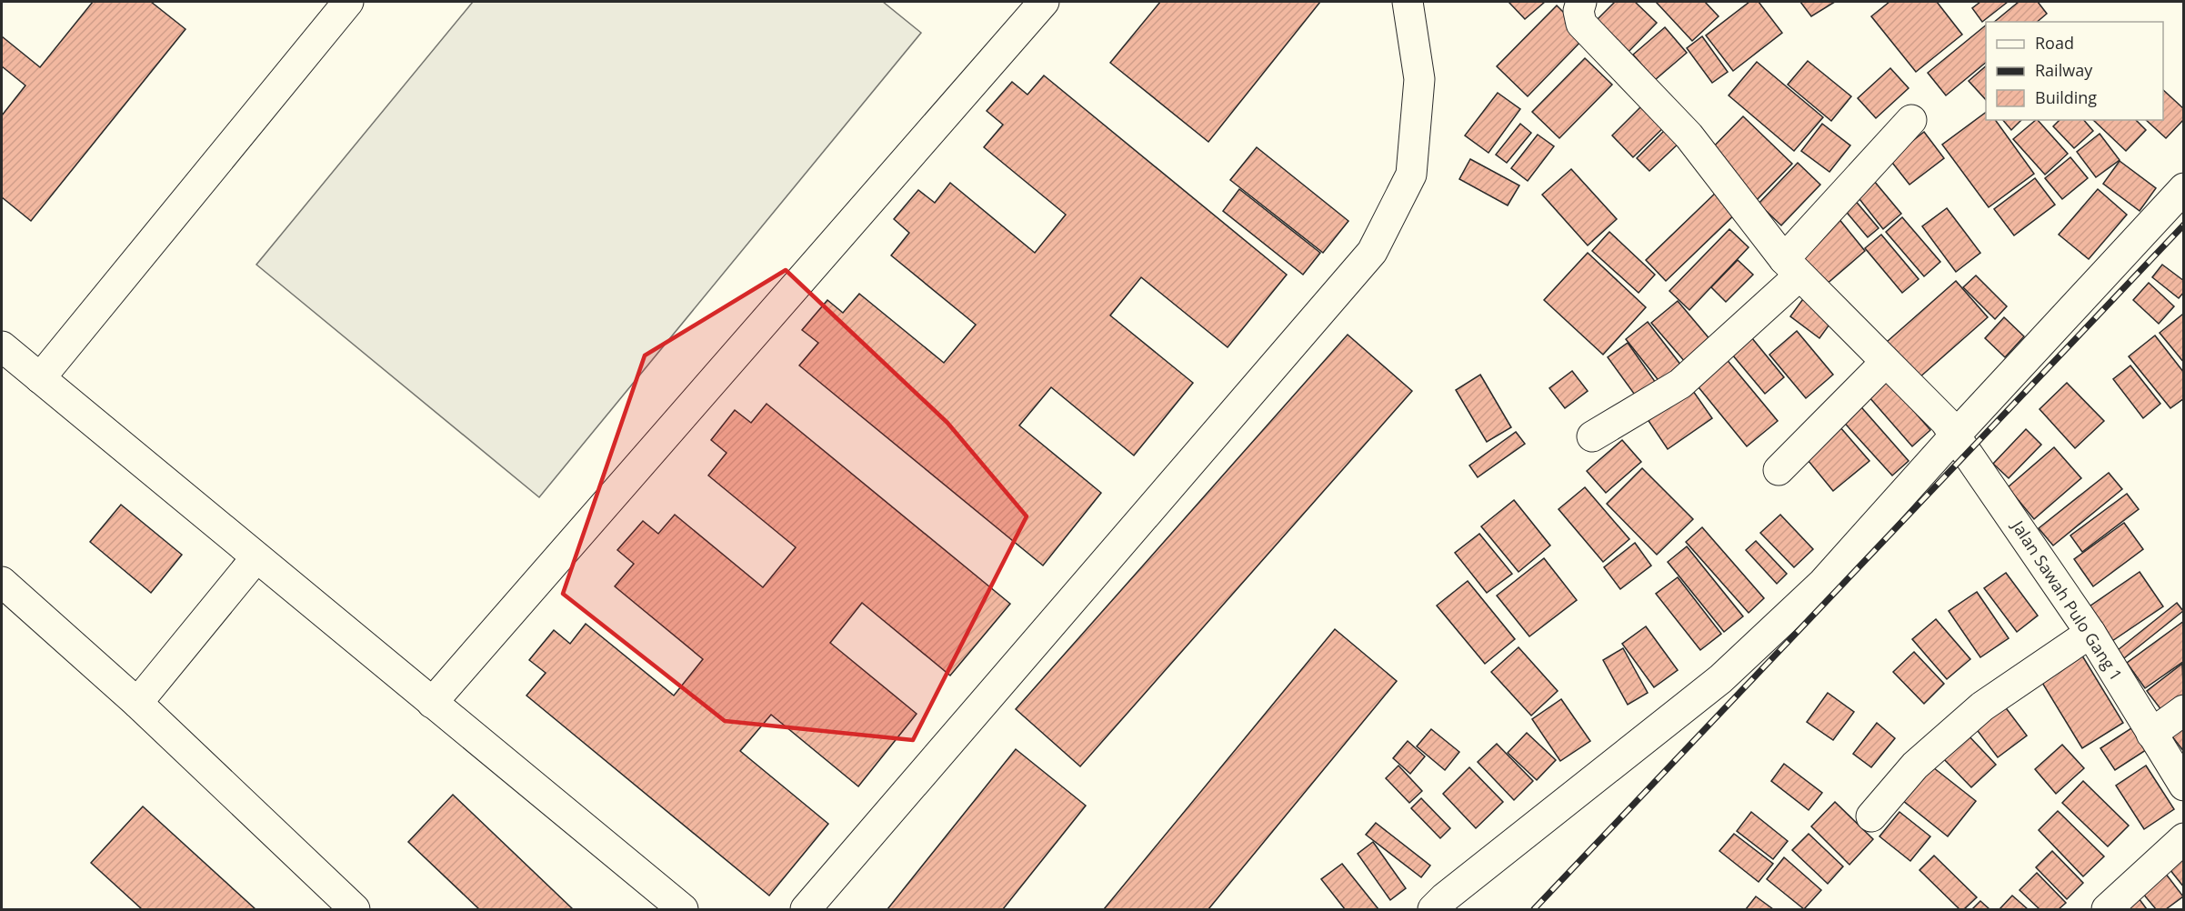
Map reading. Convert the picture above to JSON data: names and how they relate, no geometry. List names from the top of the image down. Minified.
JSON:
{"streets":{"street":["Jalan Sawah Pulo Gang 1"]},"legend":["Road","Railway","Building"]}
